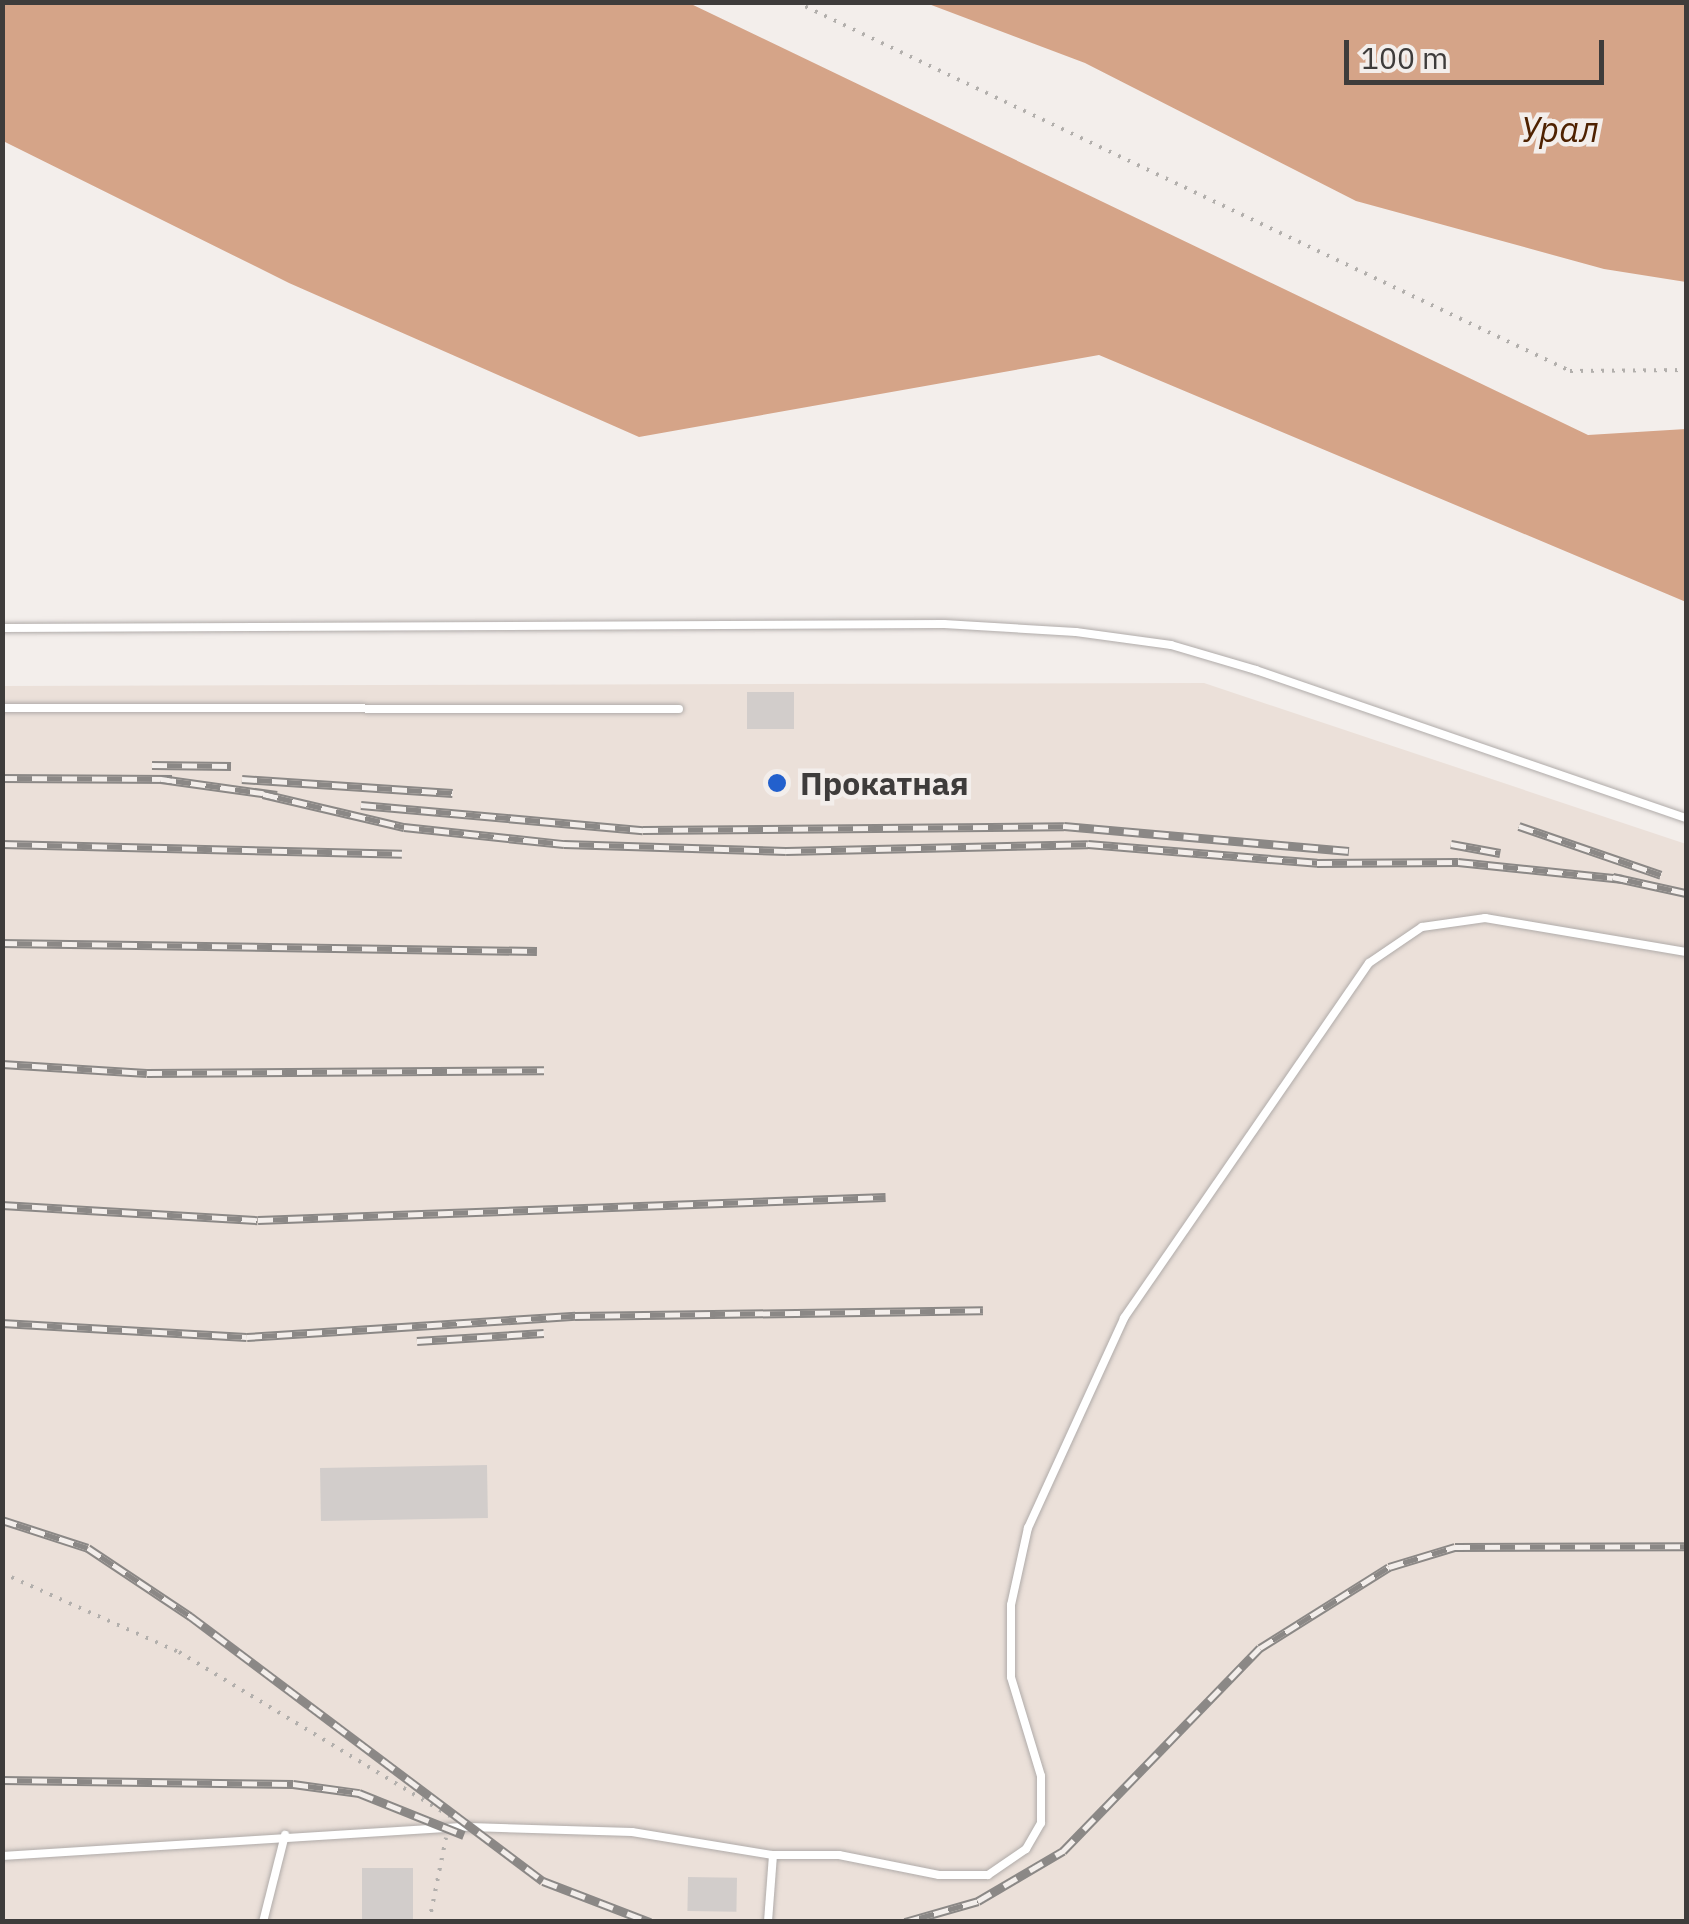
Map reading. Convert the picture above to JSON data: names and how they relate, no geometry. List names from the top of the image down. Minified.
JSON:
{"water":["Урал"],"places":["Прокатная"],"scale_bar":"100 m"}
